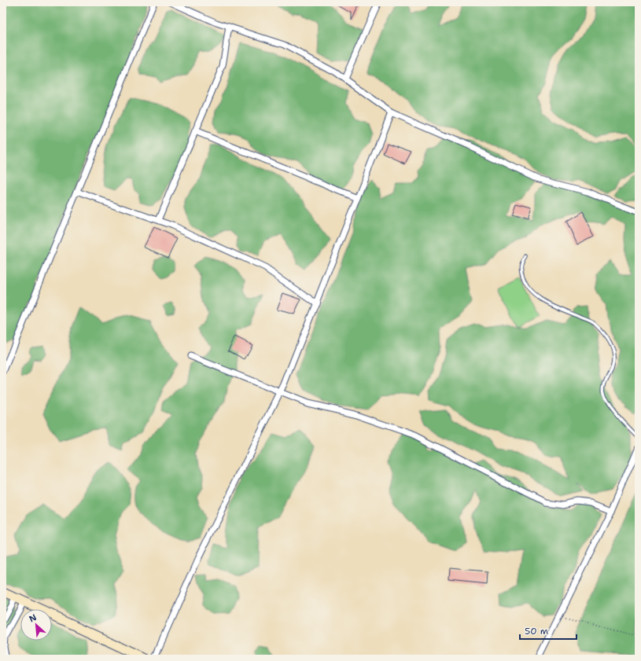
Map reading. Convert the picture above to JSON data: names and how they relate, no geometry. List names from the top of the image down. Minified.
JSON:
{"scale_bar":"50 m","north":"top left"}
